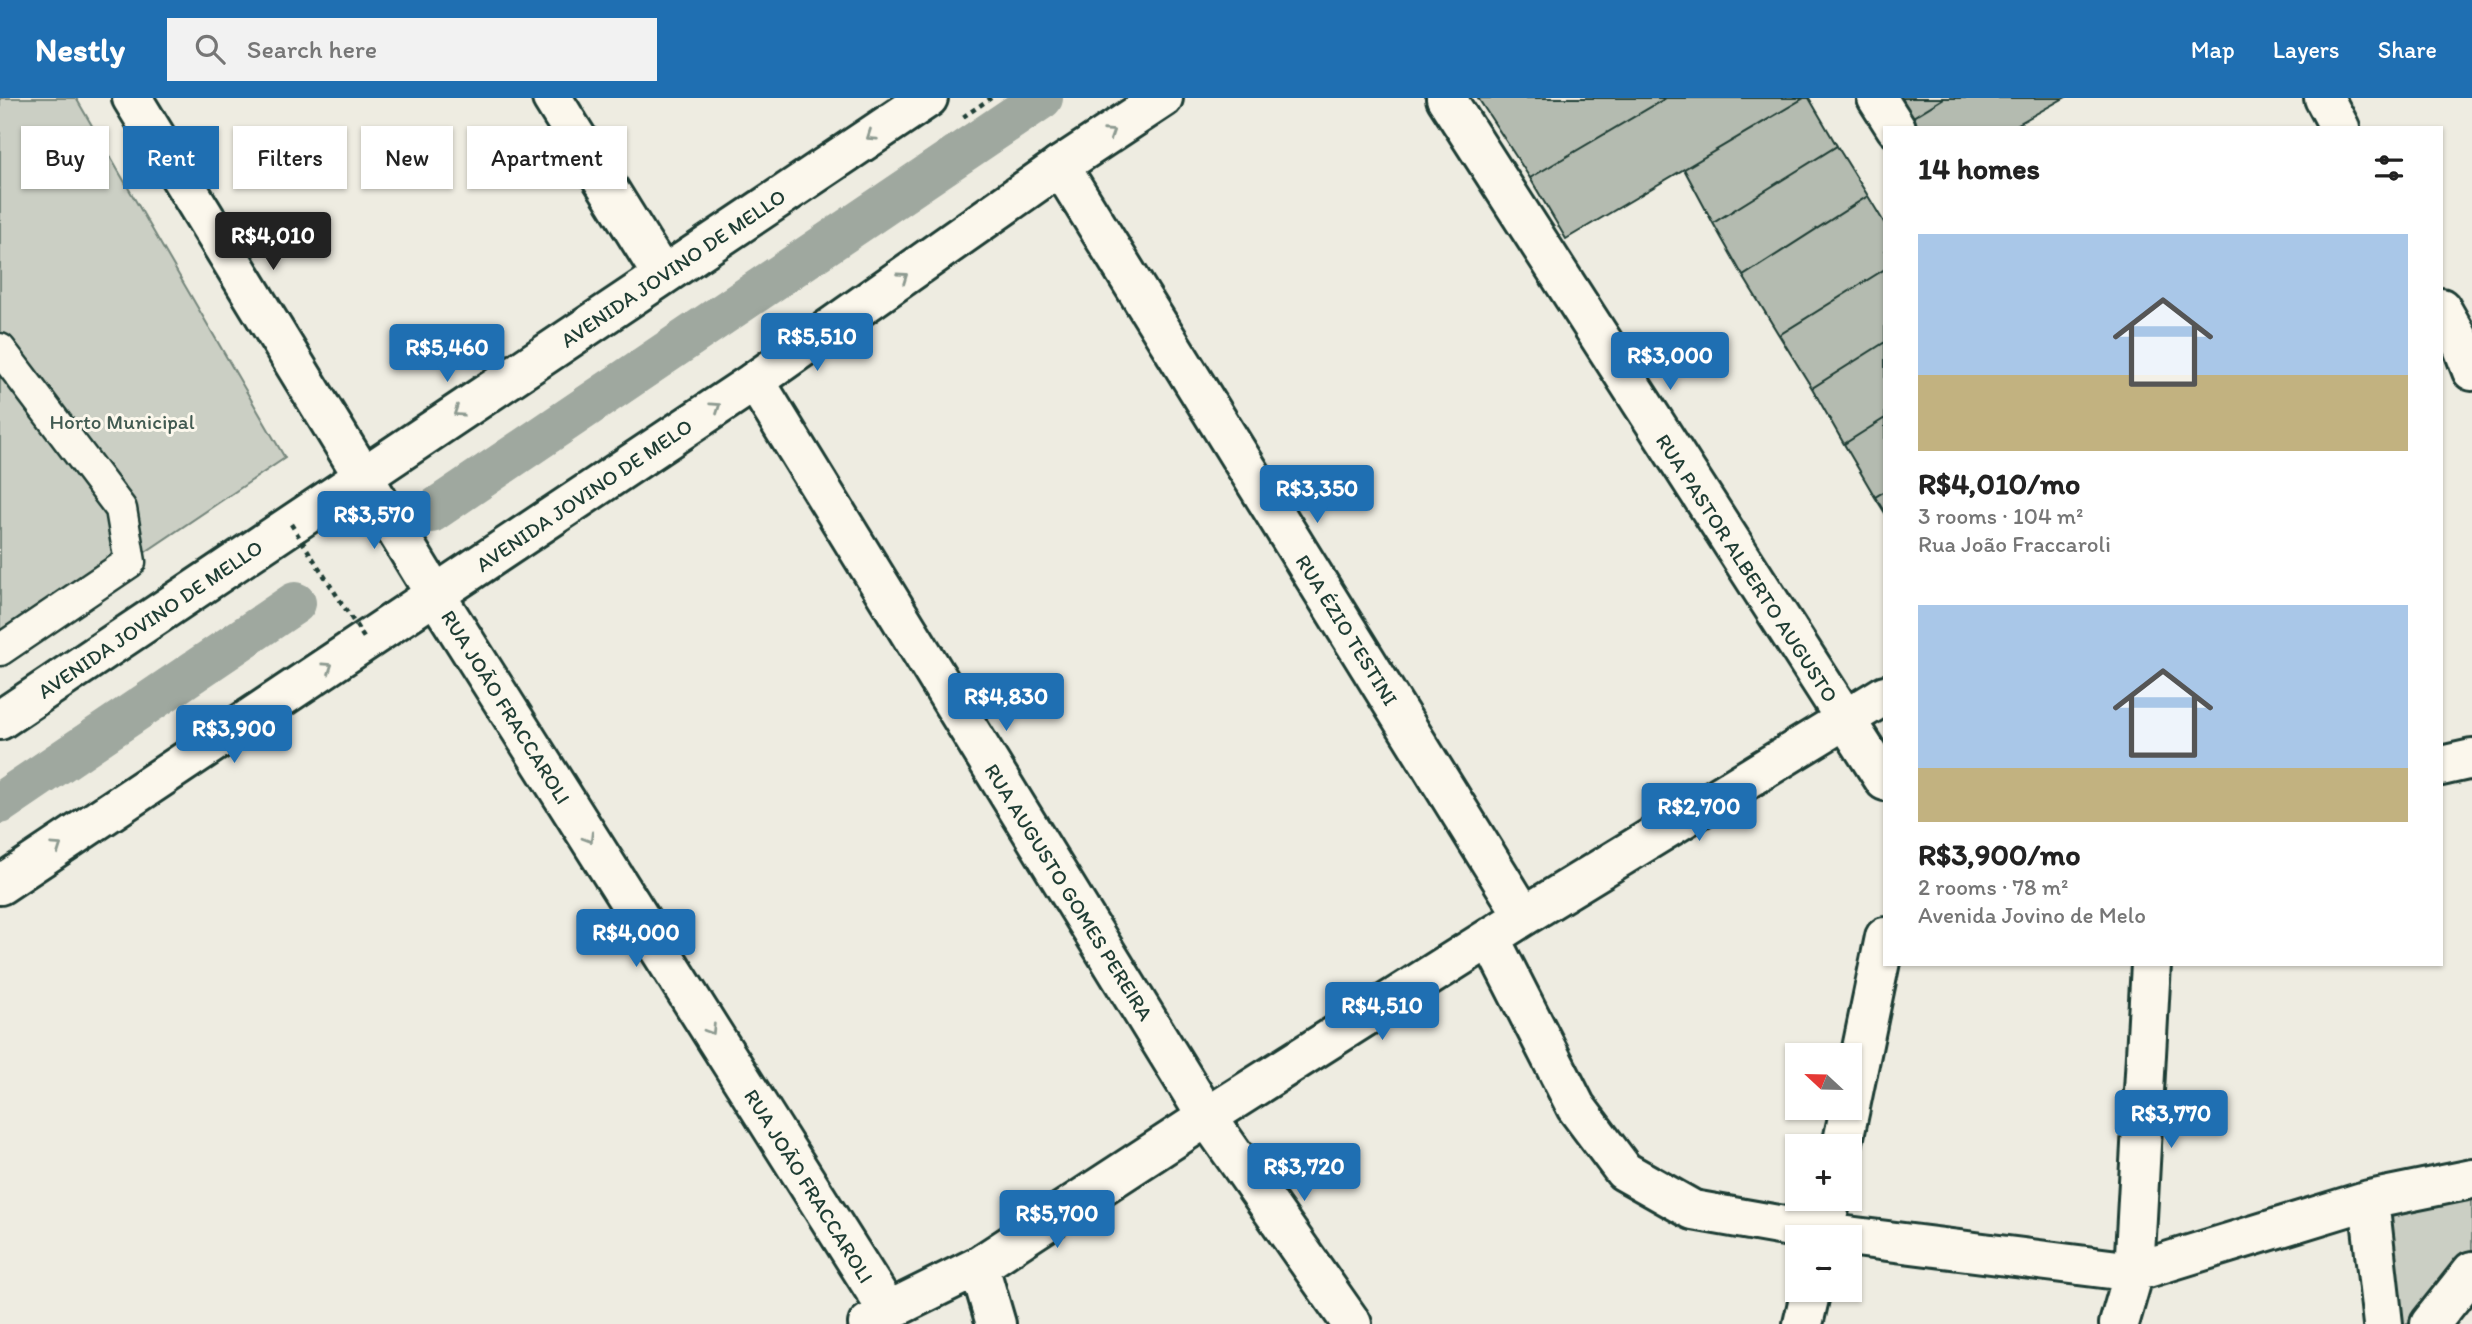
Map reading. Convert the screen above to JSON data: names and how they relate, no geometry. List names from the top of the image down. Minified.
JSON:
{"streets":{"street":["AVENIDA JOVINO DE MELLO","AVENIDA JOVINO DE MELO","RUA PASTOR ALBERTO AUGUSTO","RUA ÉZIO TESTINI","RUA JOÃO FRACCAROLI","RUA AUGUSTO GOMES PEREIRA"]},"crossings":[["AVENIDA JOVINO DE MELLO","RUA JOÃO FRACCAROLI"],["AVENIDA JOVINO DE MELO","RUA ÉZIO TESTINI"],["AVENIDA JOVINO DE MELO","RUA JOÃO FRACCAROLI"],["AVENIDA JOVINO DE MELO","RUA AUGUSTO GOMES PEREIRA"]],"one_way":["AVENIDA JOVINO DE MELLO","AVENIDA JOVINO DE MELO","RUA JOÃO FRACCAROLI"],"parks":["Horto Municipal"],"north":"left","page":{"header":"Nestly","search":"Search here","nav":["Map","Layers","Share"],"chip":["Buy","Rent","Filters","New","Apartment"],"heading":"14 homes","list":[{"name":"R$4,010/mo","note":"3 rooms · 104 m² · Rua João Fraccaroli"},{"name":"R$3,900/mo","note":"2 rooms · 78 m² · Avenida Jovino de Melo"}],"price":["R$4,010","R$5,510","R$5,460","R$3,000","R$3,350","R$3,570","R$4,830","R$3,900","R$2,700","R$4,000","R$4,510","R$3,770","R$3,720","R$5,700"],"map_buttons":["+","−"]}}
